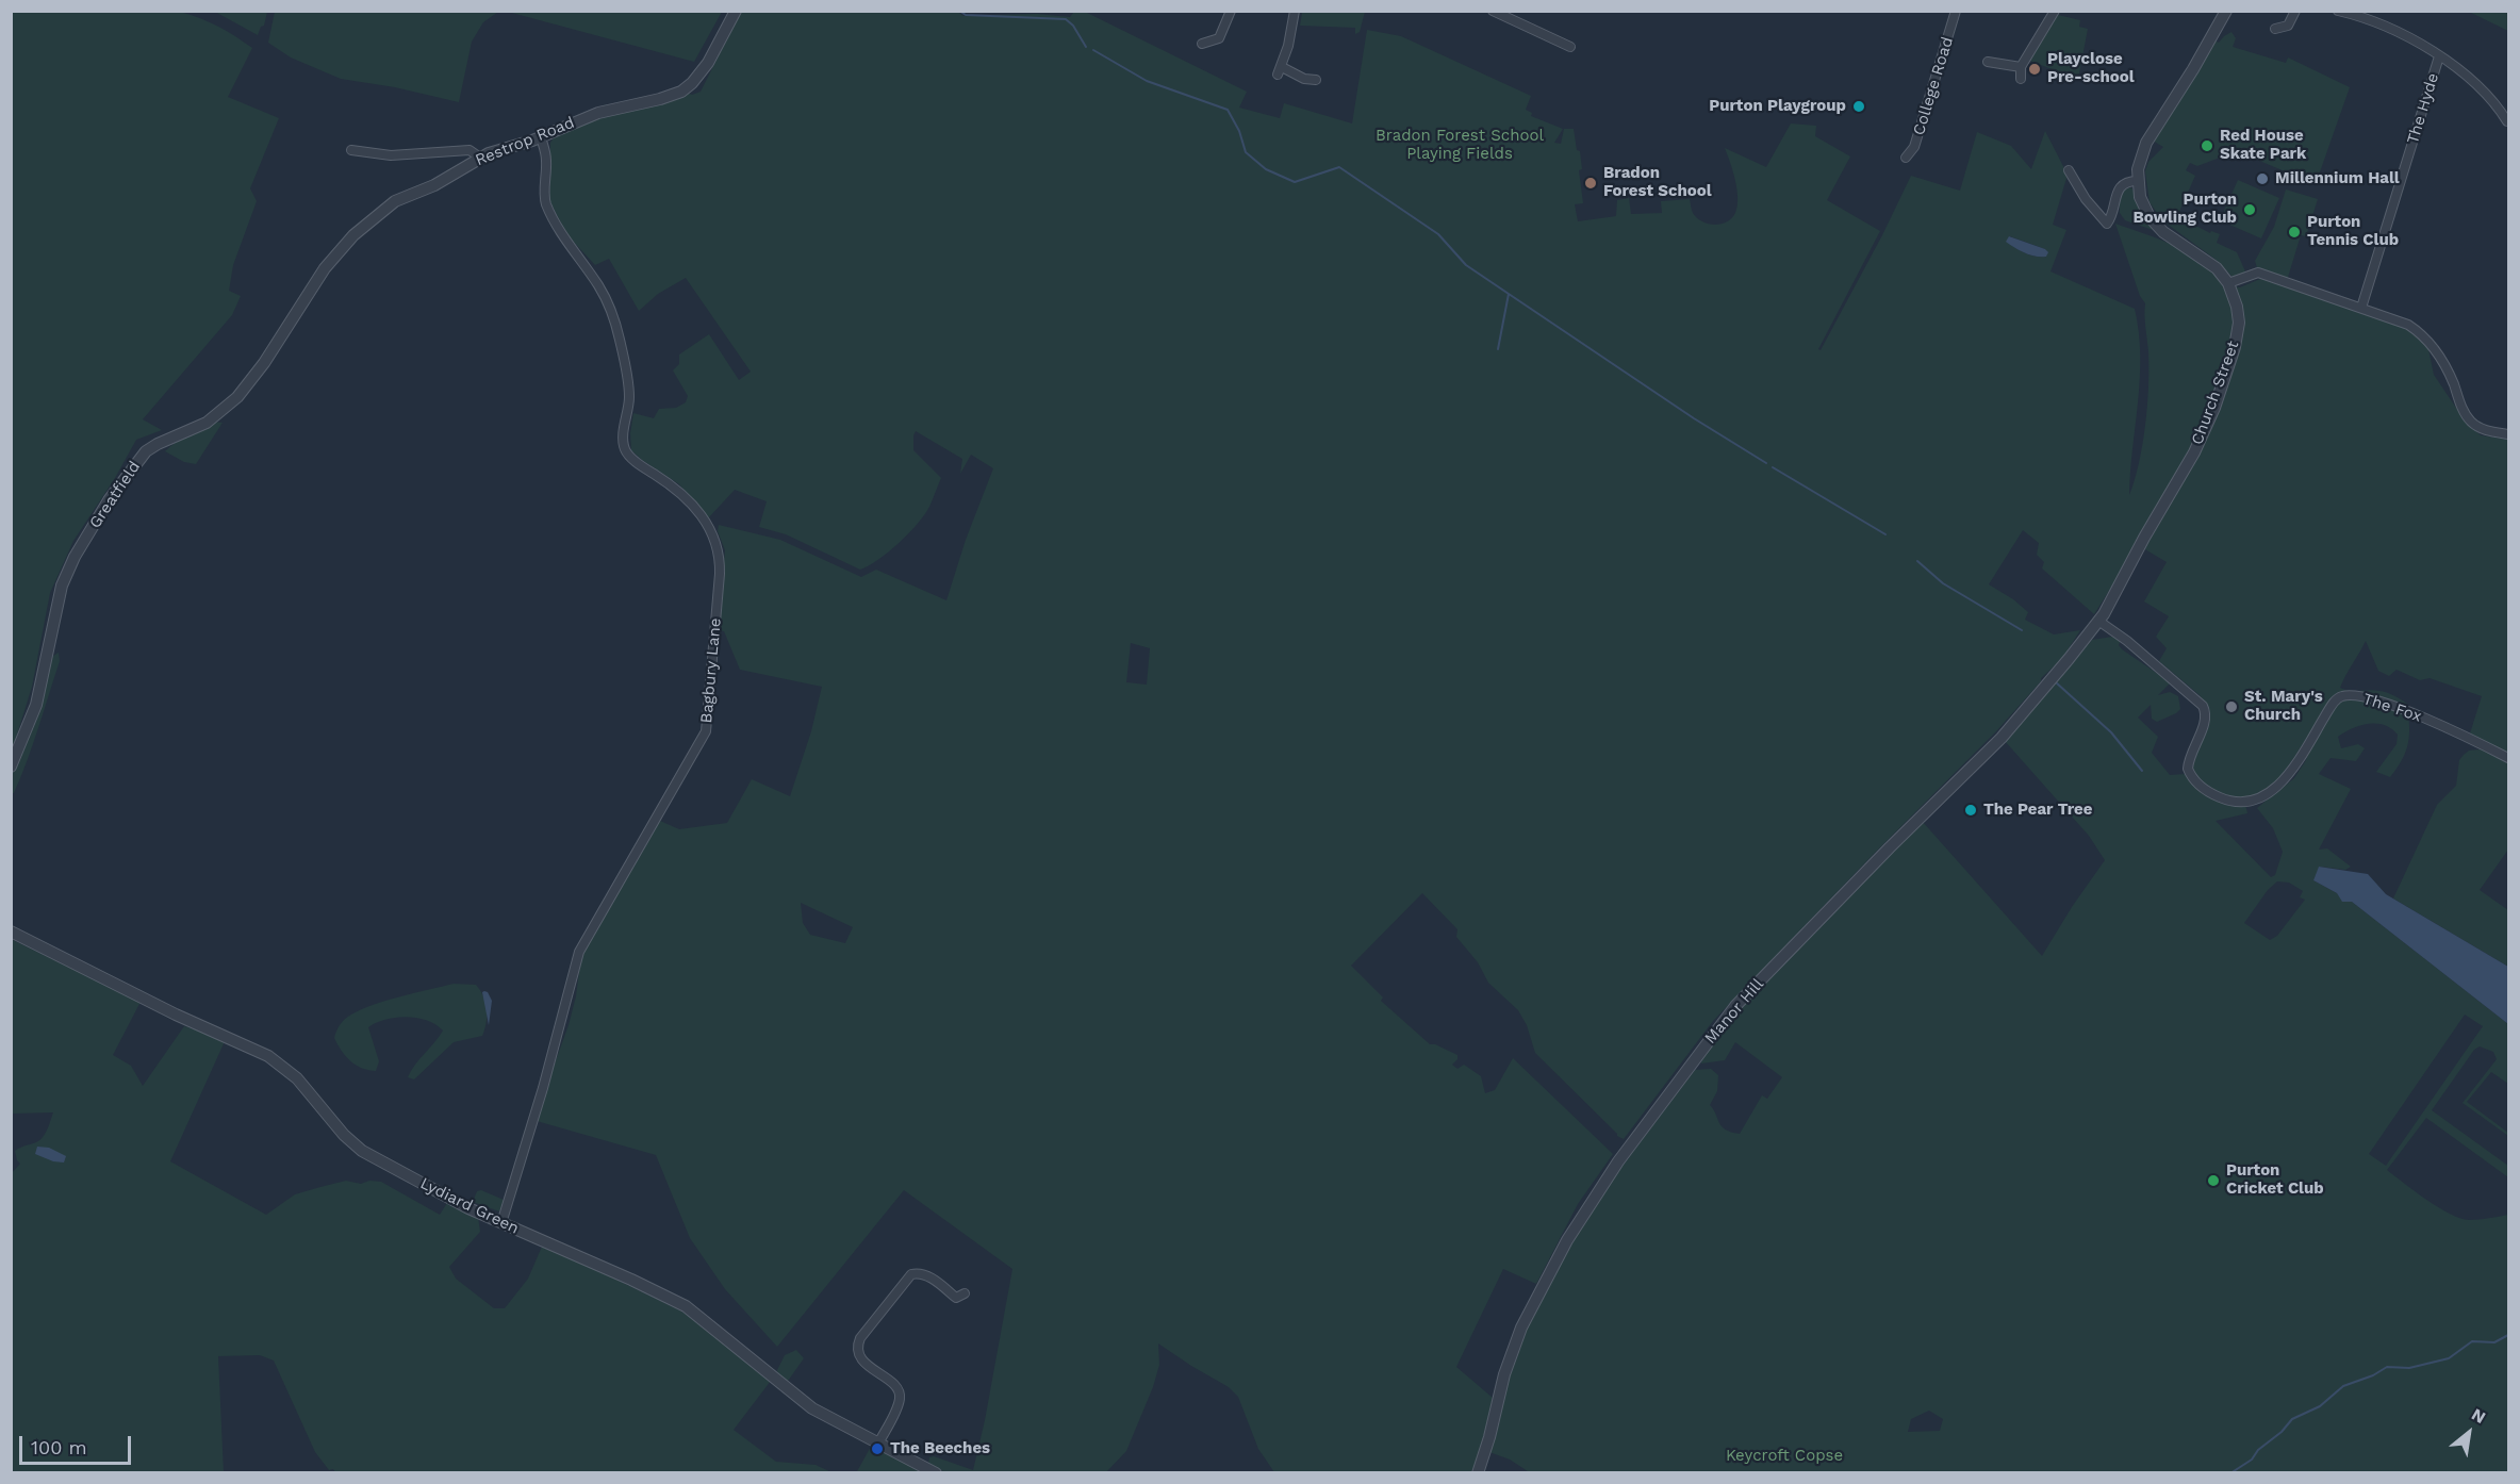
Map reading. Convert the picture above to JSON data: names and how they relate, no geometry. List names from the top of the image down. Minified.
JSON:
{"streets":{"street":["College Road","The Hyde","Restrop Road","Church Street","Greatfield","Bagbury Lane","The Fox","Manor Hill","Lydiard Green"]},"crossings":[["Restrop Road","Greatfield"],["Restrop Road","Bagbury Lane"],["Church Street","The Fox"],["Church Street","Manor Hill"],["Bagbury Lane","Lydiard Green"],["The Fox","Manor Hill"]],"parks":["Bradon Forest School Playing Fields","Keycroft Copse"],"places":["Playclose Pre-school","Purton Playgroup","Red House Skate Park","Millennium Hall","Bradon Forest School","Purton Bowling Club","Purton Tennis Club","St. Mary's Church","The Pear Tree","Purton Cricket Club","The Beeches"],"scale_bar":"100 m","north":"top right"}
